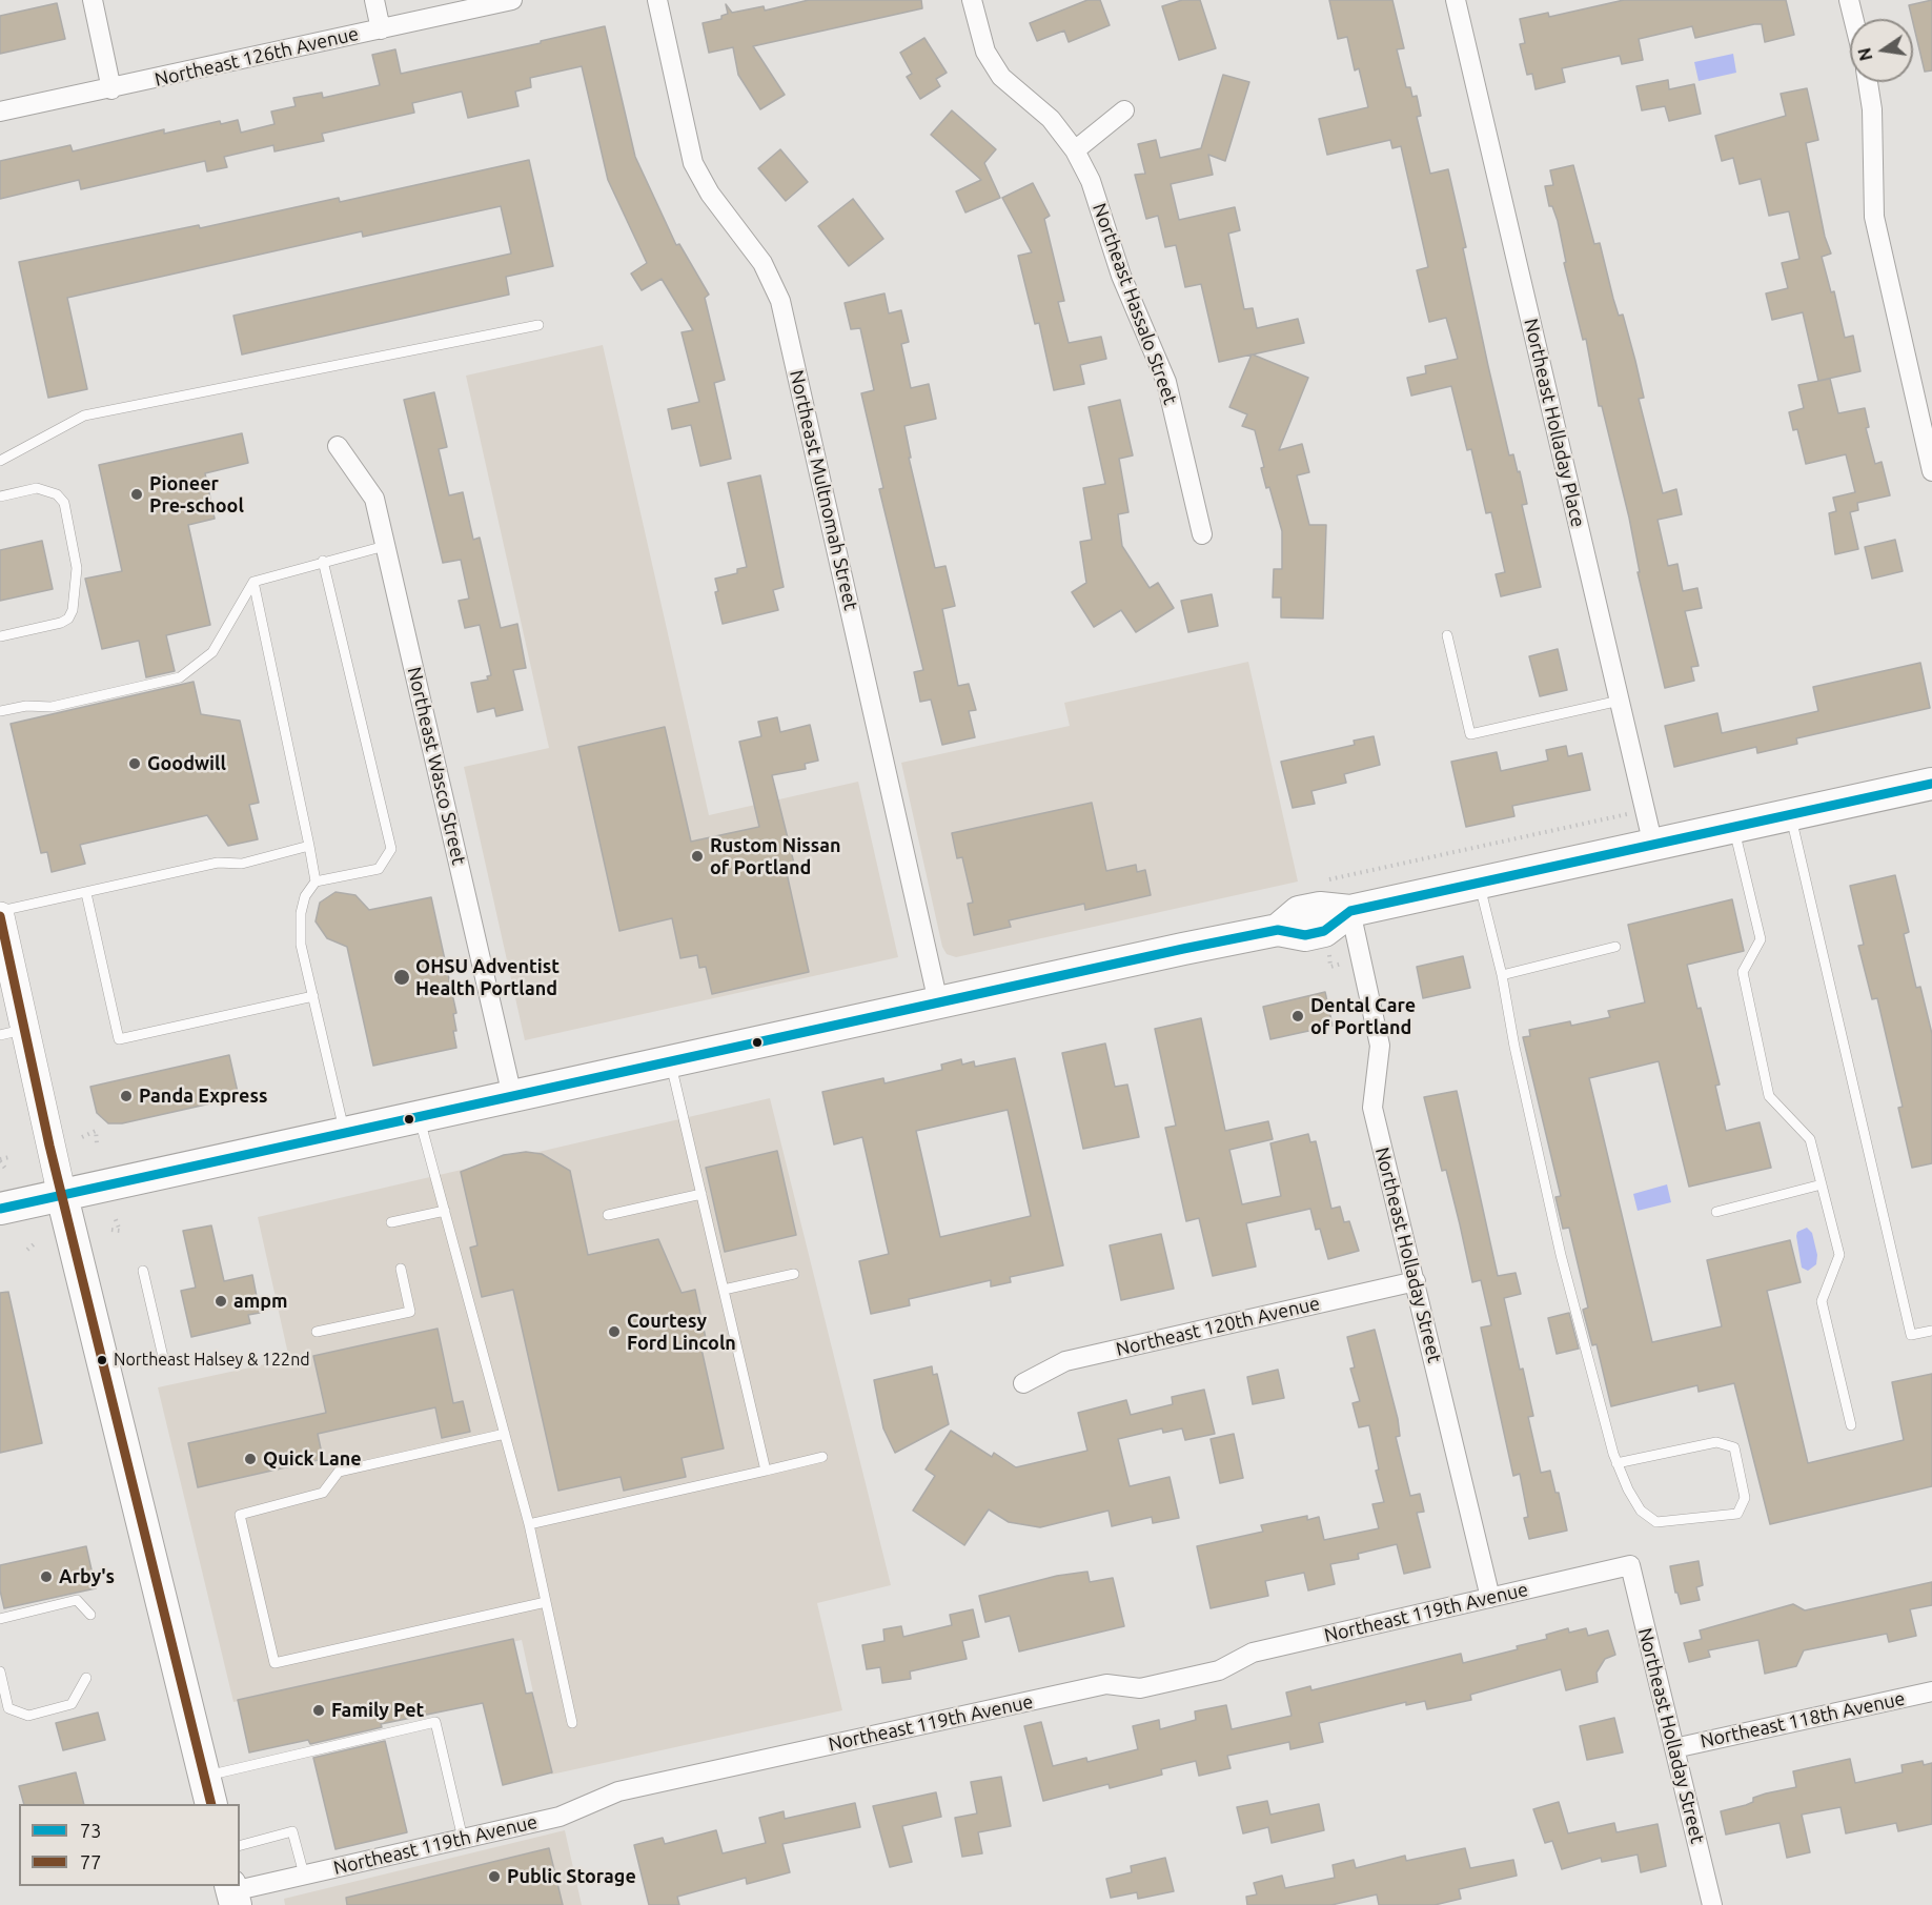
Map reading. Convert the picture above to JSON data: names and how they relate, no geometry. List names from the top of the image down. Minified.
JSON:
{"streets":{"street":["Northeast 126th Avenue","Northeast Hassalo Street","Northeast Holladay Place","Northeast Multnomah Street","Northeast Wasco Street","Northeast Holladay Street","Northeast 120th Avenue","Northeast 119th Avenue","Northeast 118th Avenue"]},"crossings":[["Northeast Holladay Street","Northeast 120th Avenue"],["Northeast Holladay Street","Northeast 119th Avenue"],["Northeast Holladay Street","Northeast 118th Avenue"]],"places":["Pioneer Pre-school","Goodwill","Rustom Nissan of Portland","OHSU Adventist Health Portland","Dental Care of Portland","Panda Express","ampm","Courtesy Ford Lincoln","Northeast Halsey & 122nd","Quick Lane","Arby's","Family Pet","Public Storage"],"lines":["transit line 73","transit line 77"],"legend":["73","77"],"north":"left"}
